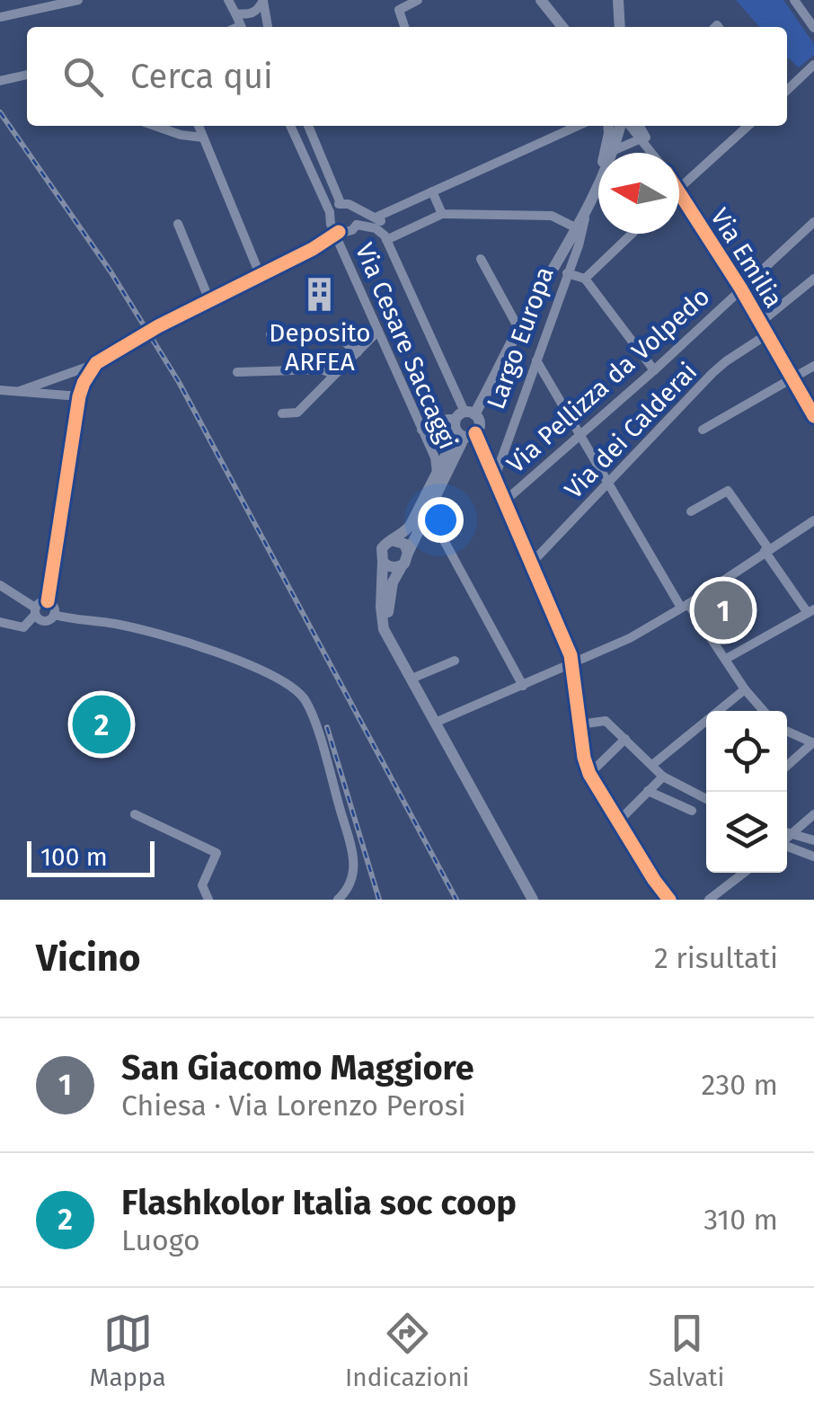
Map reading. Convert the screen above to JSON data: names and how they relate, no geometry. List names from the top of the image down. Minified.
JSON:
{"streets":{"street":["Via Emilia","Largo Europa","Via Cesare Saccaggi","Via Pellizza da Volpedo","Via dei Calderai"]},"crossings":[["Via Emilia","Via Pellizza da Volpedo"],["Via Emilia","Via dei Calderai"]],"places":{"building":["Deposito ARFEA"]},"scale_bar":"100 m","north":"left","page":{"search":"Cerca qui","pins":["1","2"],"scale":"100 m","heading":["Vicino","2 risultati"],"list":[{"mark":"1","name":"San Giacomo Maggiore","note":"Chiesa · Via Lorenzo Perosi","value":"230 m"},{"mark":"2","name":"Flashkolor Italia soc coop","note":"Luogo","value":"310 m"}],"nav":["Mappa","Indicazioni","Salvati"]}}
